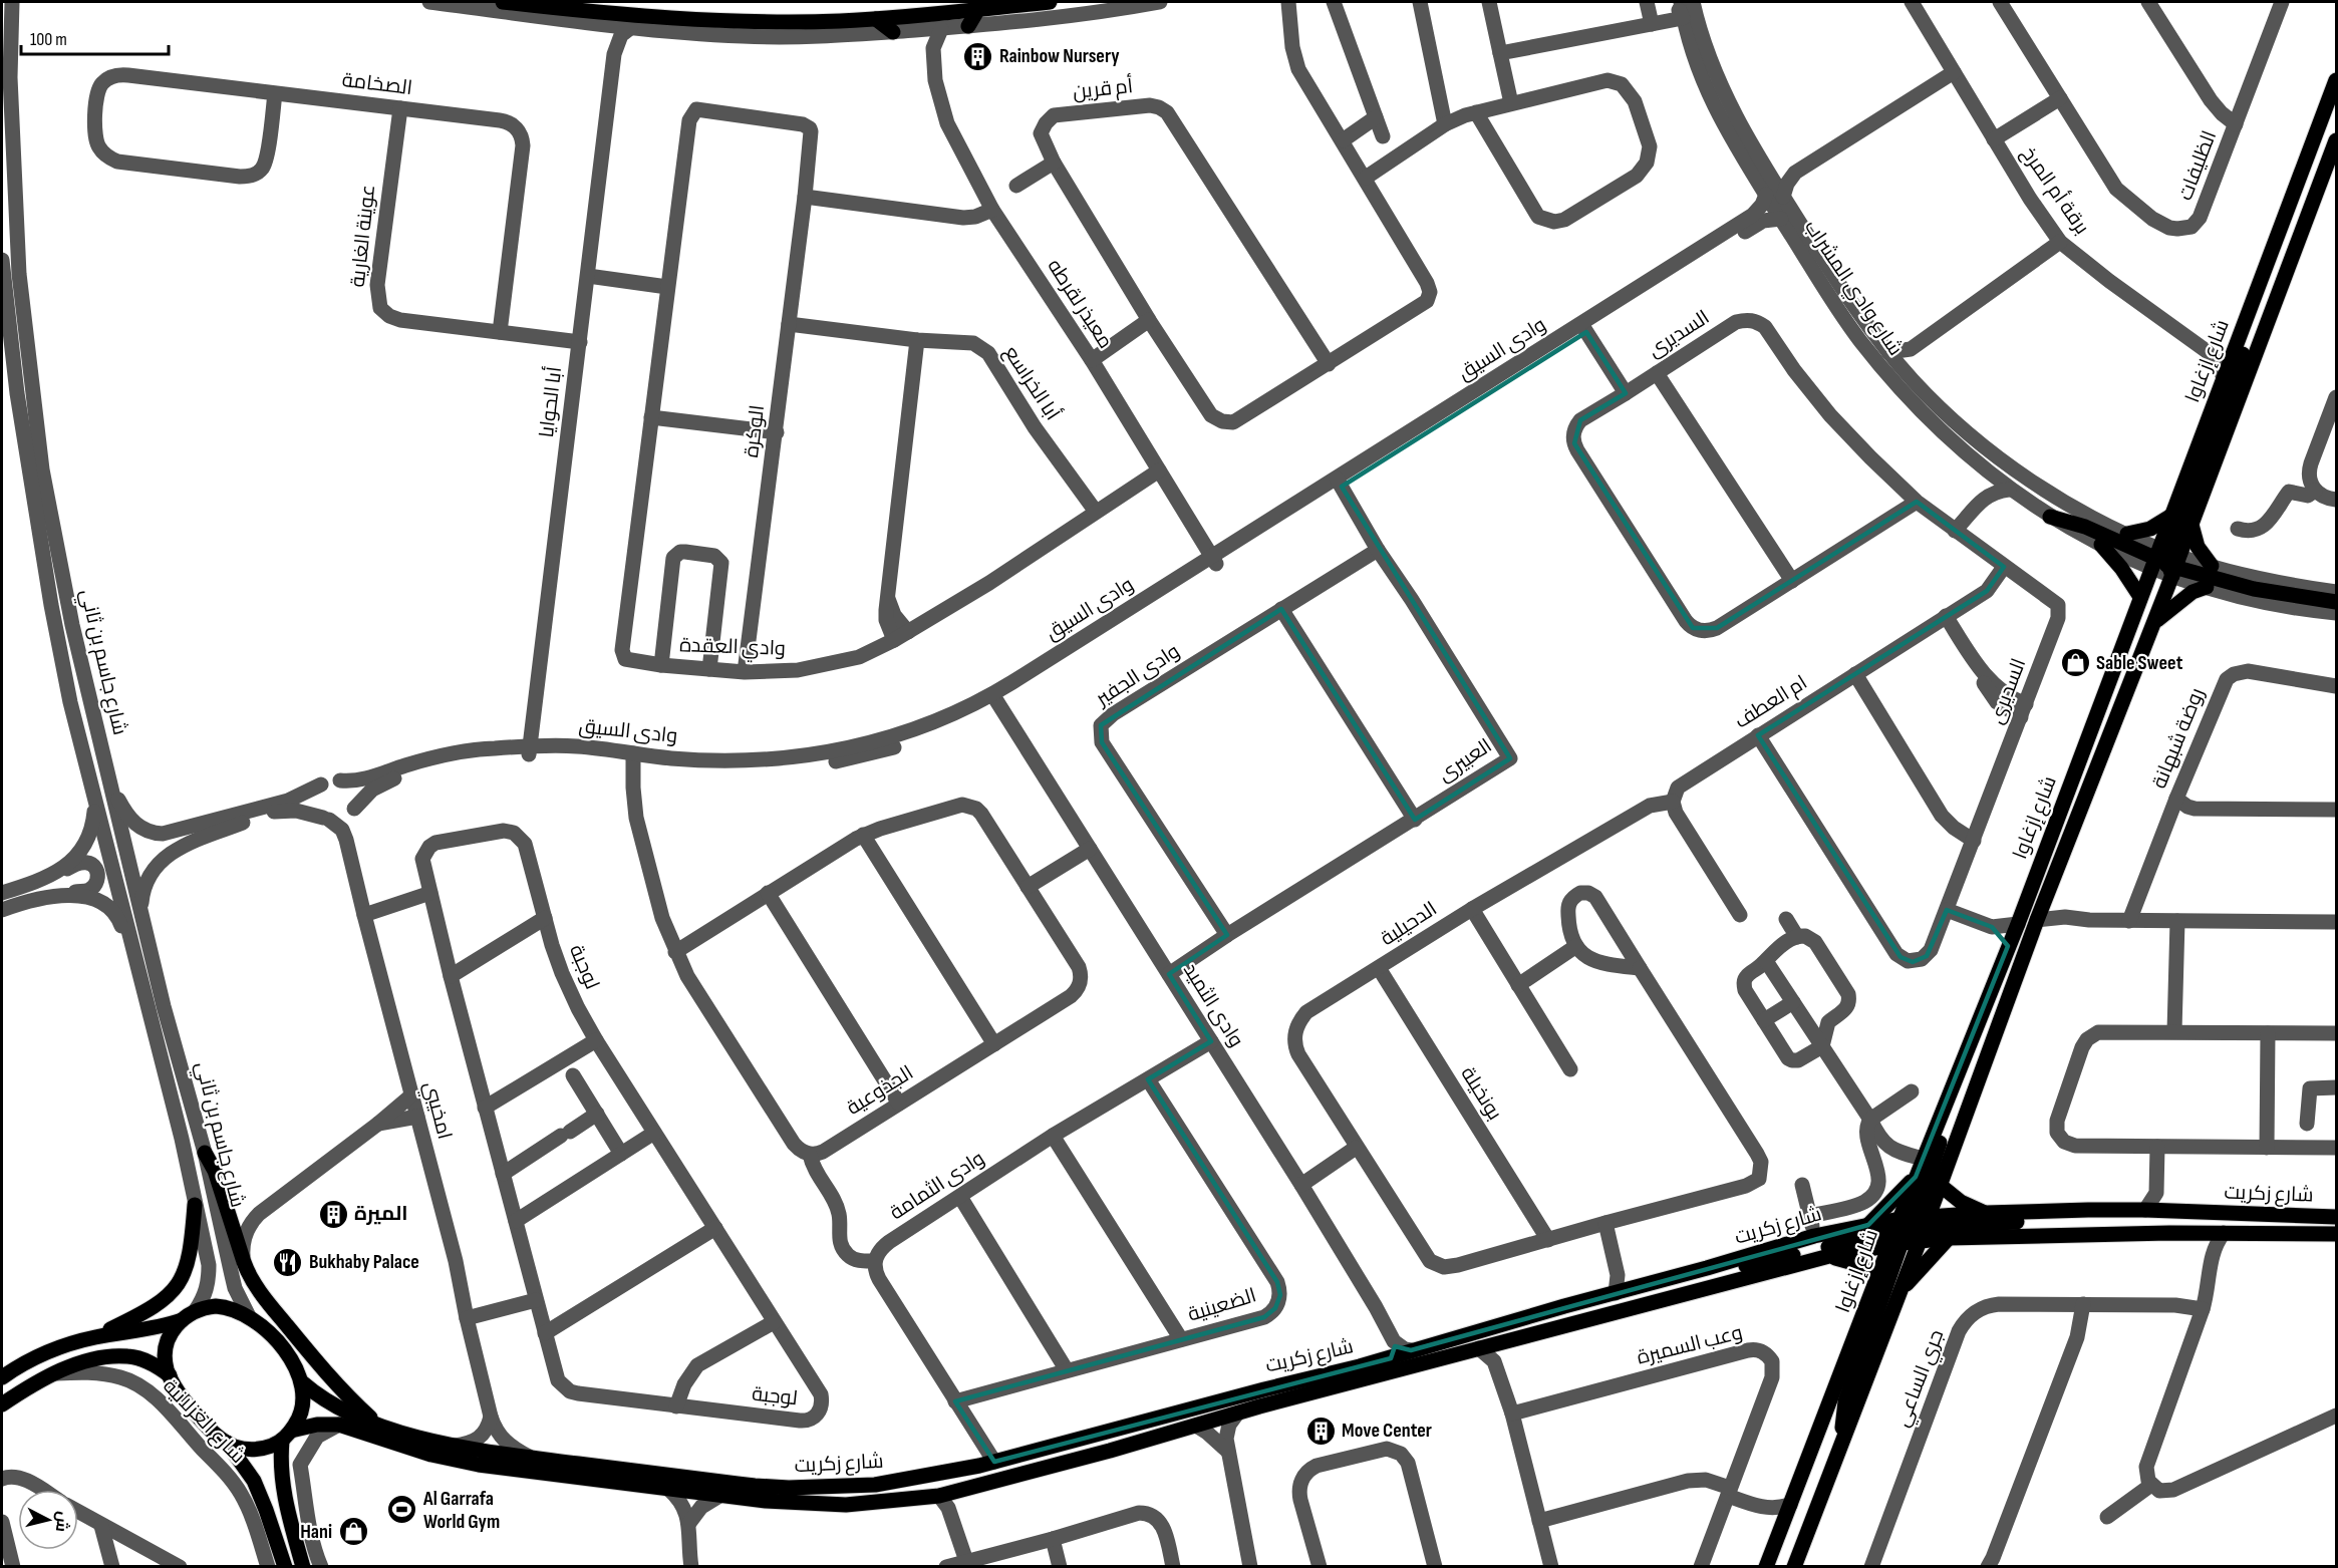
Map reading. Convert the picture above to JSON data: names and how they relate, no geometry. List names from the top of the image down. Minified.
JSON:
{"streets":{"main road":["شارع إزغاوا","شارع زكريت"],"street":["الصخامة","أم قرين","الظليفات","برقة أم المرخ","عوينة الغارية","شارع وادي المشراب","معيذر لقرطه","السديرى","وادى السيق","أبا الخراسع","أبا الحوايا","الوكرة","وادي العقدة","شارع جاسم بن ثاني","وادى الجفير","ام العطف","روضة شبهانة","العبيرى","الدحيلية","لوجبة","وادى الثميد","الجذوعية","بونخيلة","امخيبي","وادى الثمامة","الضعينية","وعب السميرة","جري الساعي","شارع الغزلانية"]},"crossings":[["الصخامة","عوينة الغارية"],["برقة أم المرخ","شارع إزغاوا"],["عوينة الغارية","أبا الحوايا"],["شارع وادي المشراب","وادى السيق"],["شارع وادي المشراب","شارع إزغاوا"],["معيذر لقرطه","وادى السيق"],["معيذر لقرطه","وادي العقدة"],["السديرى","ام العطف"],["وادى السيق","أبا الحوايا"],["وادى السيق","العبيرى"],["وادى السيق","وادى الثميد"],["وادى السيق","امخيبي"],["شارع إزغاوا","شارع زكريت"],["أبا الخراسع","الوكرة"],["أبا الخراسع","وادي العقدة"],["الوكرة","وادي العقدة"],["شارع جاسم بن ثاني","شارع زكريت"],["وادى الجفير","العبيرى"],["ام العطف","الدحيلية"],["العبيرى","وادى الثميد"],["الدحيلية","بونخيلة"],["وادى الثميد","وادى الثمامة"],["امخيبي","شارع زكريت"],["وادى الثمامة","الضعينية"]],"places":{"building":["Rainbow Nursery","الميرة","Move Center"],"shop":["Sable Sweet","Hani"],"restaurant":["Bukhaby Palace"],"sports":["Al Garrafa World Gym"]},"scale_bar":"100 m","north":"right"}
